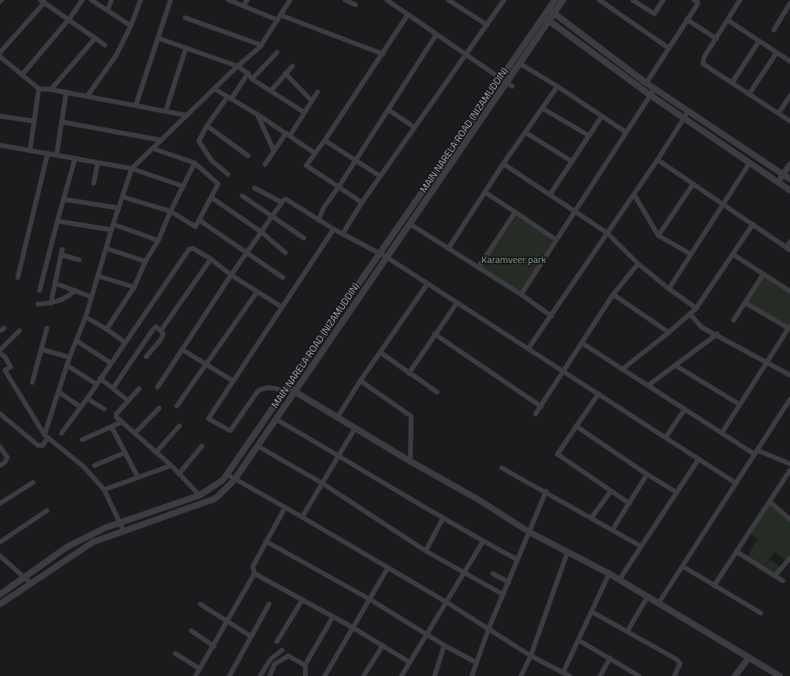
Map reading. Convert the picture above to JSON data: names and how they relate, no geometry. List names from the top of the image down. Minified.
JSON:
{"streets":{"street":["MAIN NARELA ROAD (NIZAMUDDIN)"]},"parks":["Karamveer park"]}
